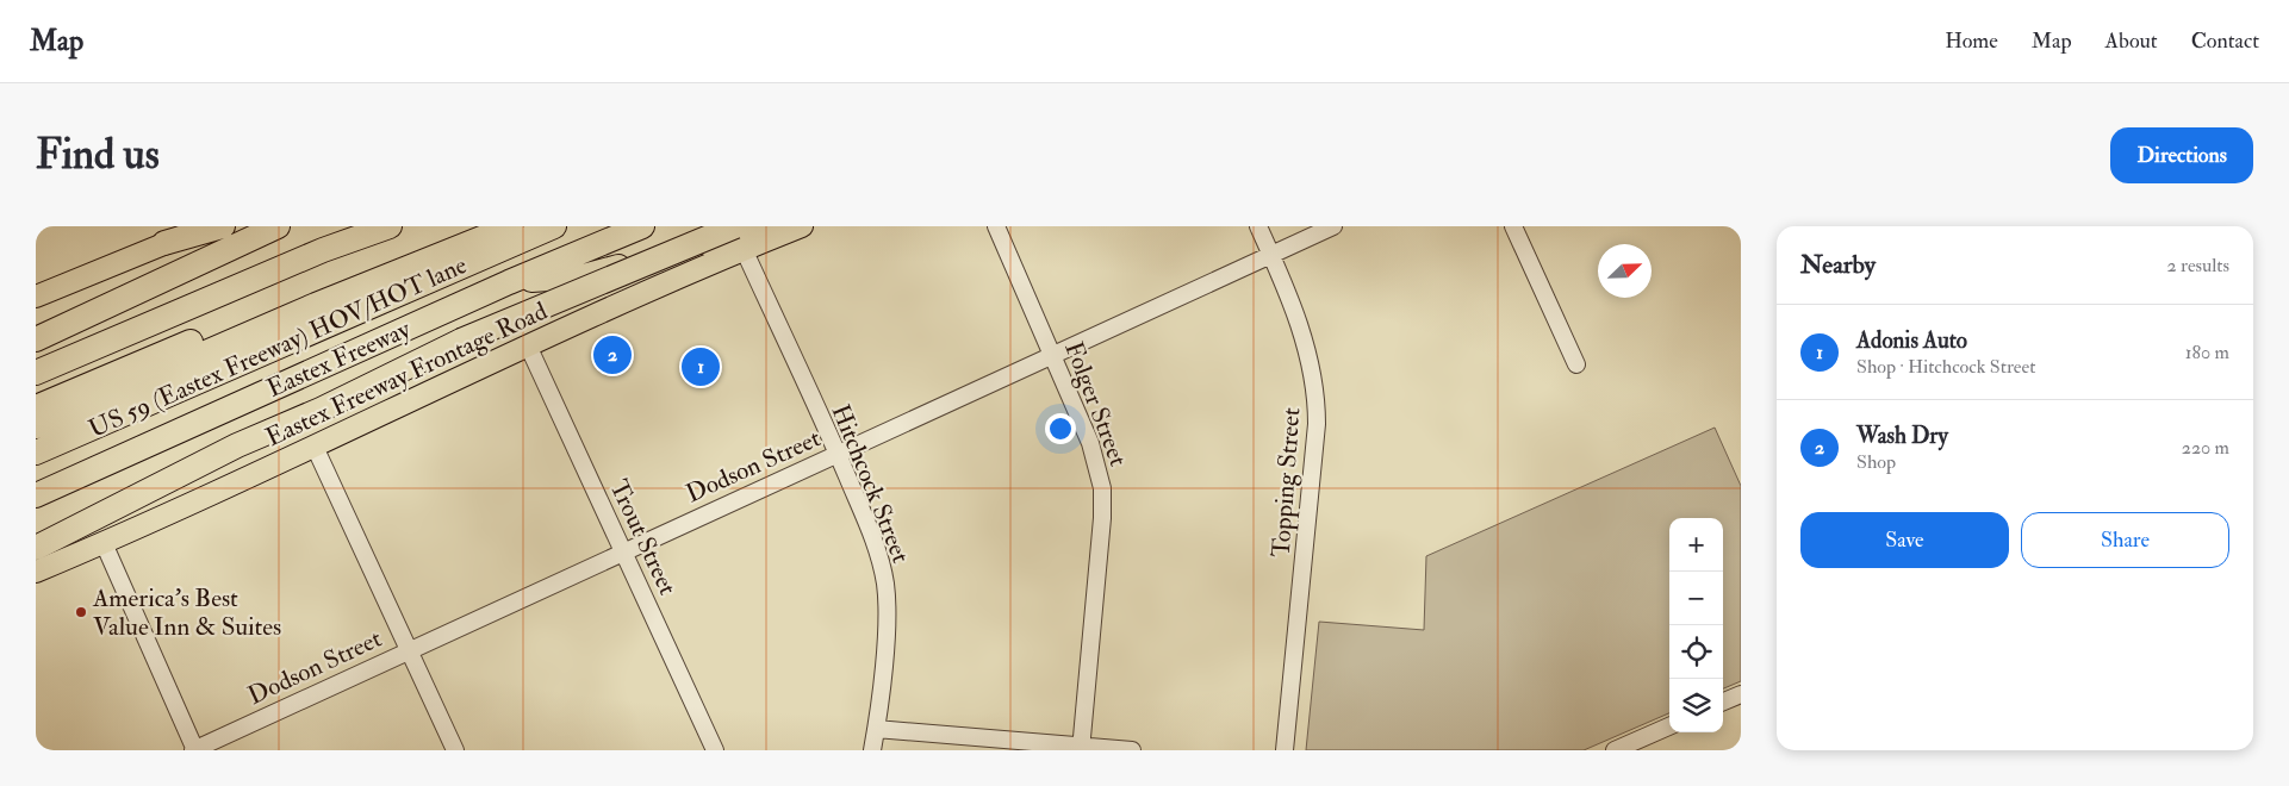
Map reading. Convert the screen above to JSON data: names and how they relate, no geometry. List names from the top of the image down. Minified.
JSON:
{"streets":{"highway":["US 59 (Eastex Freeway) HOV/HOT lane","Eastex Freeway"],"main road":["Eastex Freeway Frontage Road"],"street":["Folger Street","Dodson Street","Topping Street","Hitchcock Street","Trout Street"]},"crossings":[["Eastex Freeway Frontage Road","Hitchcock Street"],["Eastex Freeway Frontage Road","Trout Street"],["Folger Street","Dodson Street"],["Dodson Street","Topping Street"],["Dodson Street","Hitchcock Street"],["Dodson Street","Trout Street"]],"places":["America’s Best Value Inn & Suites"],"north":"top right","page":{"header":"Map","nav":["Home","Map","About","Contact"],"buttons":["Directions",["Save","Share"]],"title":"Find us","heading":["Nearby","2 results"],"list":[{"mark":"1","name":"Adonis Auto","note":"Shop · Hitchcock Street","value":"180 m"},{"mark":"2","name":"Wash Dry","note":"Shop","value":"220 m"}],"pins":["2","1"],"map_buttons":["+","−"]}}
